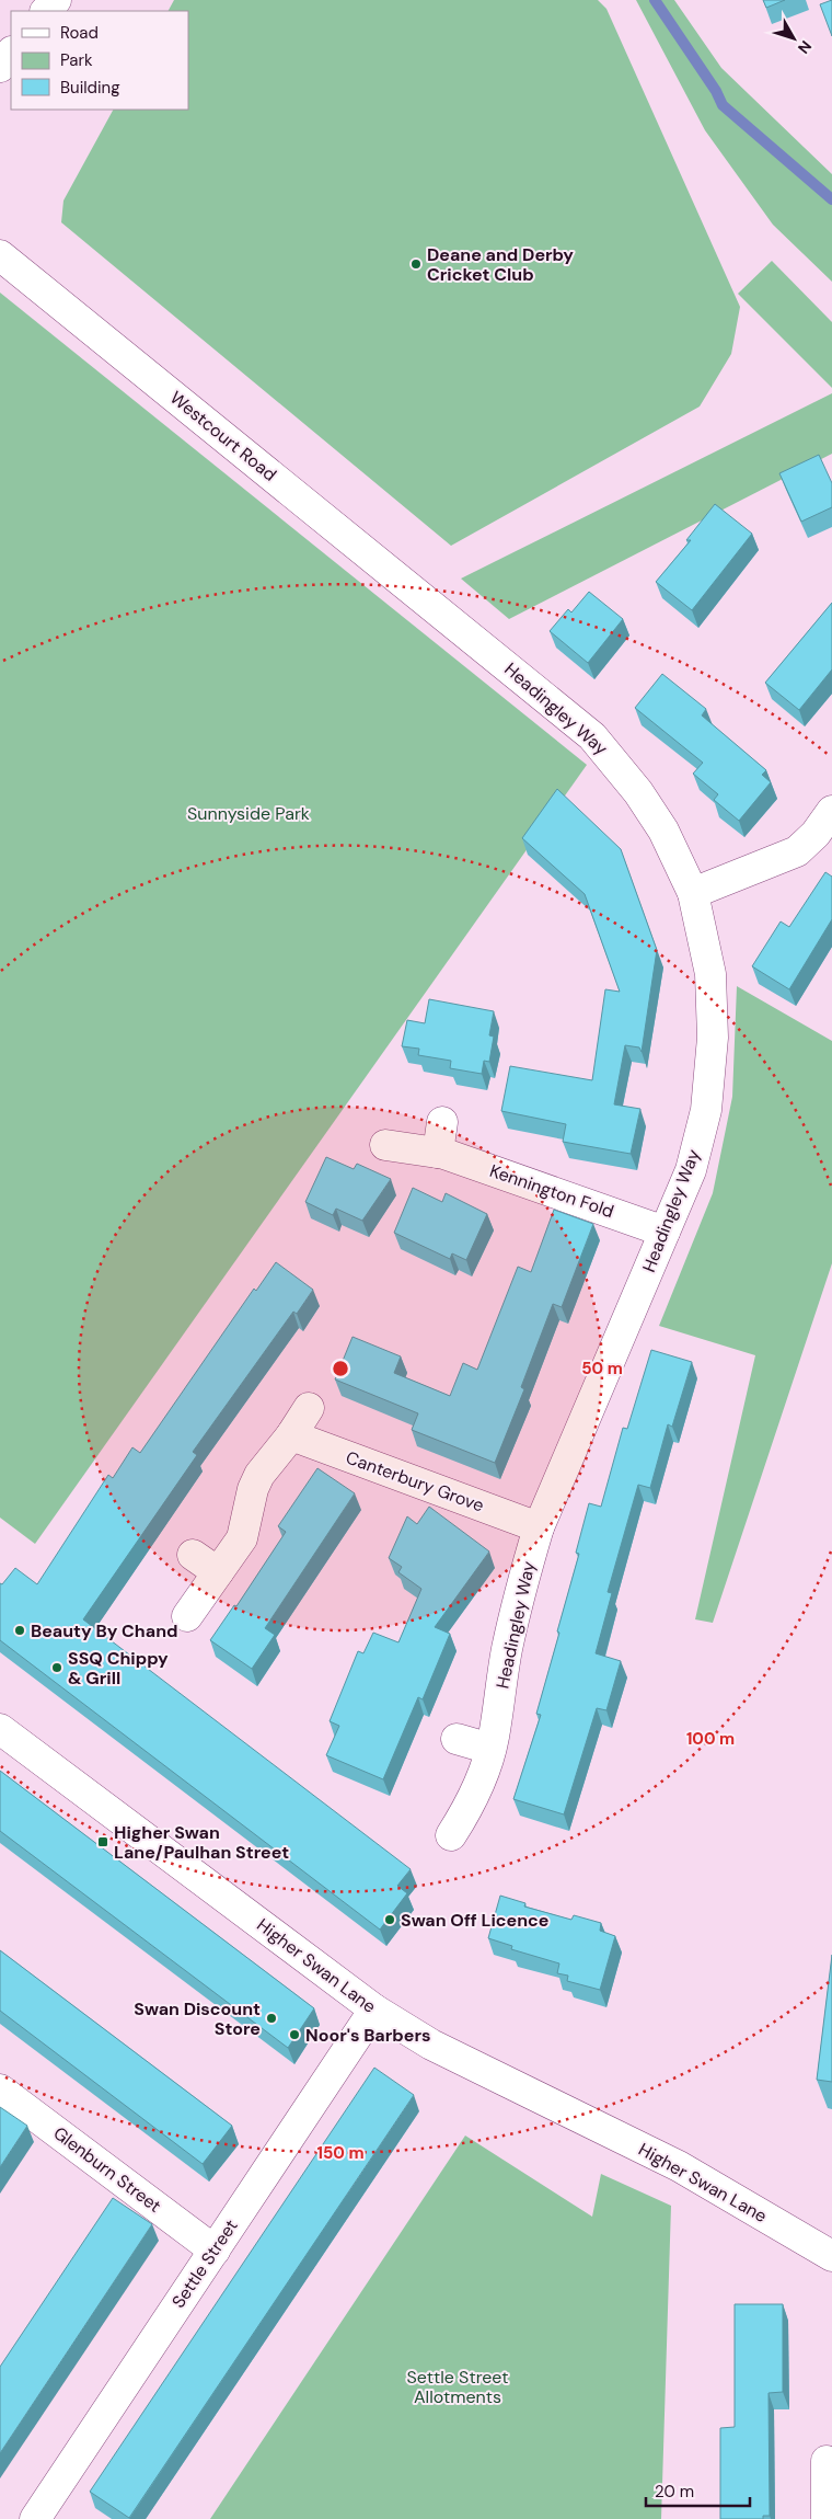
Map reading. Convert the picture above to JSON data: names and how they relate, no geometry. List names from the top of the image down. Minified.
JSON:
{"streets":{"street":["Westcourt Road","Headingley Way","Kennington Fold","Canterbury Grove","Higher Swan Lane","Glenburn Street","Settle Street"]},"crossings":[["Westcourt Road","Headingley Way"],["Headingley Way","Kennington Fold"],["Headingley Way","Canterbury Grove"],["Higher Swan Lane","Settle Street"],["Glenburn Street","Settle Street"]],"parks":["Sunnyside Park","Settle Street Allotments"],"places":{"other":["Deane and Derby Cricket Club","Beauty By Chand","SSQ Chippy & Grill","Swan Off Licence","Swan Discount Store","Noor's Barbers"],"transit":["Higher Swan Lane/Paulhan Street"]},"legend":["Road","Park","Building"],"scale_bar":"20 m","north":"bottom right","rings":["50 m","100 m","150 m"]}
